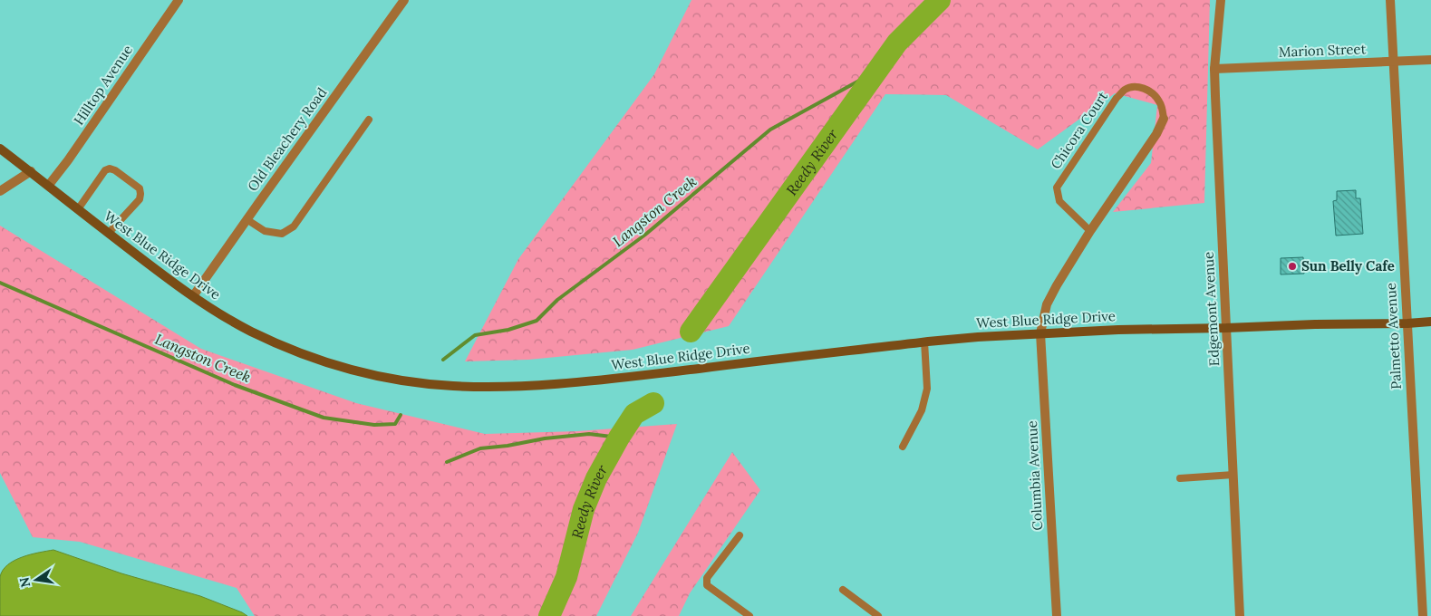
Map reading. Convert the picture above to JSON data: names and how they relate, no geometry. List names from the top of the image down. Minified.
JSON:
{"streets":{"main road":["West Blue Ridge Drive"],"street":["Marion Street","Hilltop Avenue","Chicora Court","Old Bleachery Road","Edgemont Avenue","Palmetto Avenue","Columbia Avenue"]},"crossings":[["Marion Street","Edgemont Avenue"],["Marion Street","Palmetto Avenue"],["Hilltop Avenue","West Blue Ridge Drive"],["Chicora Court","West Blue Ridge Drive"],["Chicora Court","Columbia Avenue"],["Old Bleachery Road","West Blue Ridge Drive"],["West Blue Ridge Drive","Edgemont Avenue"],["West Blue Ridge Drive","Palmetto Avenue"],["West Blue Ridge Drive","Columbia Avenue"]],"water":["Reedy River","Langston Creek"],"places":["Sun Belly Cafe"],"north":"left"}
